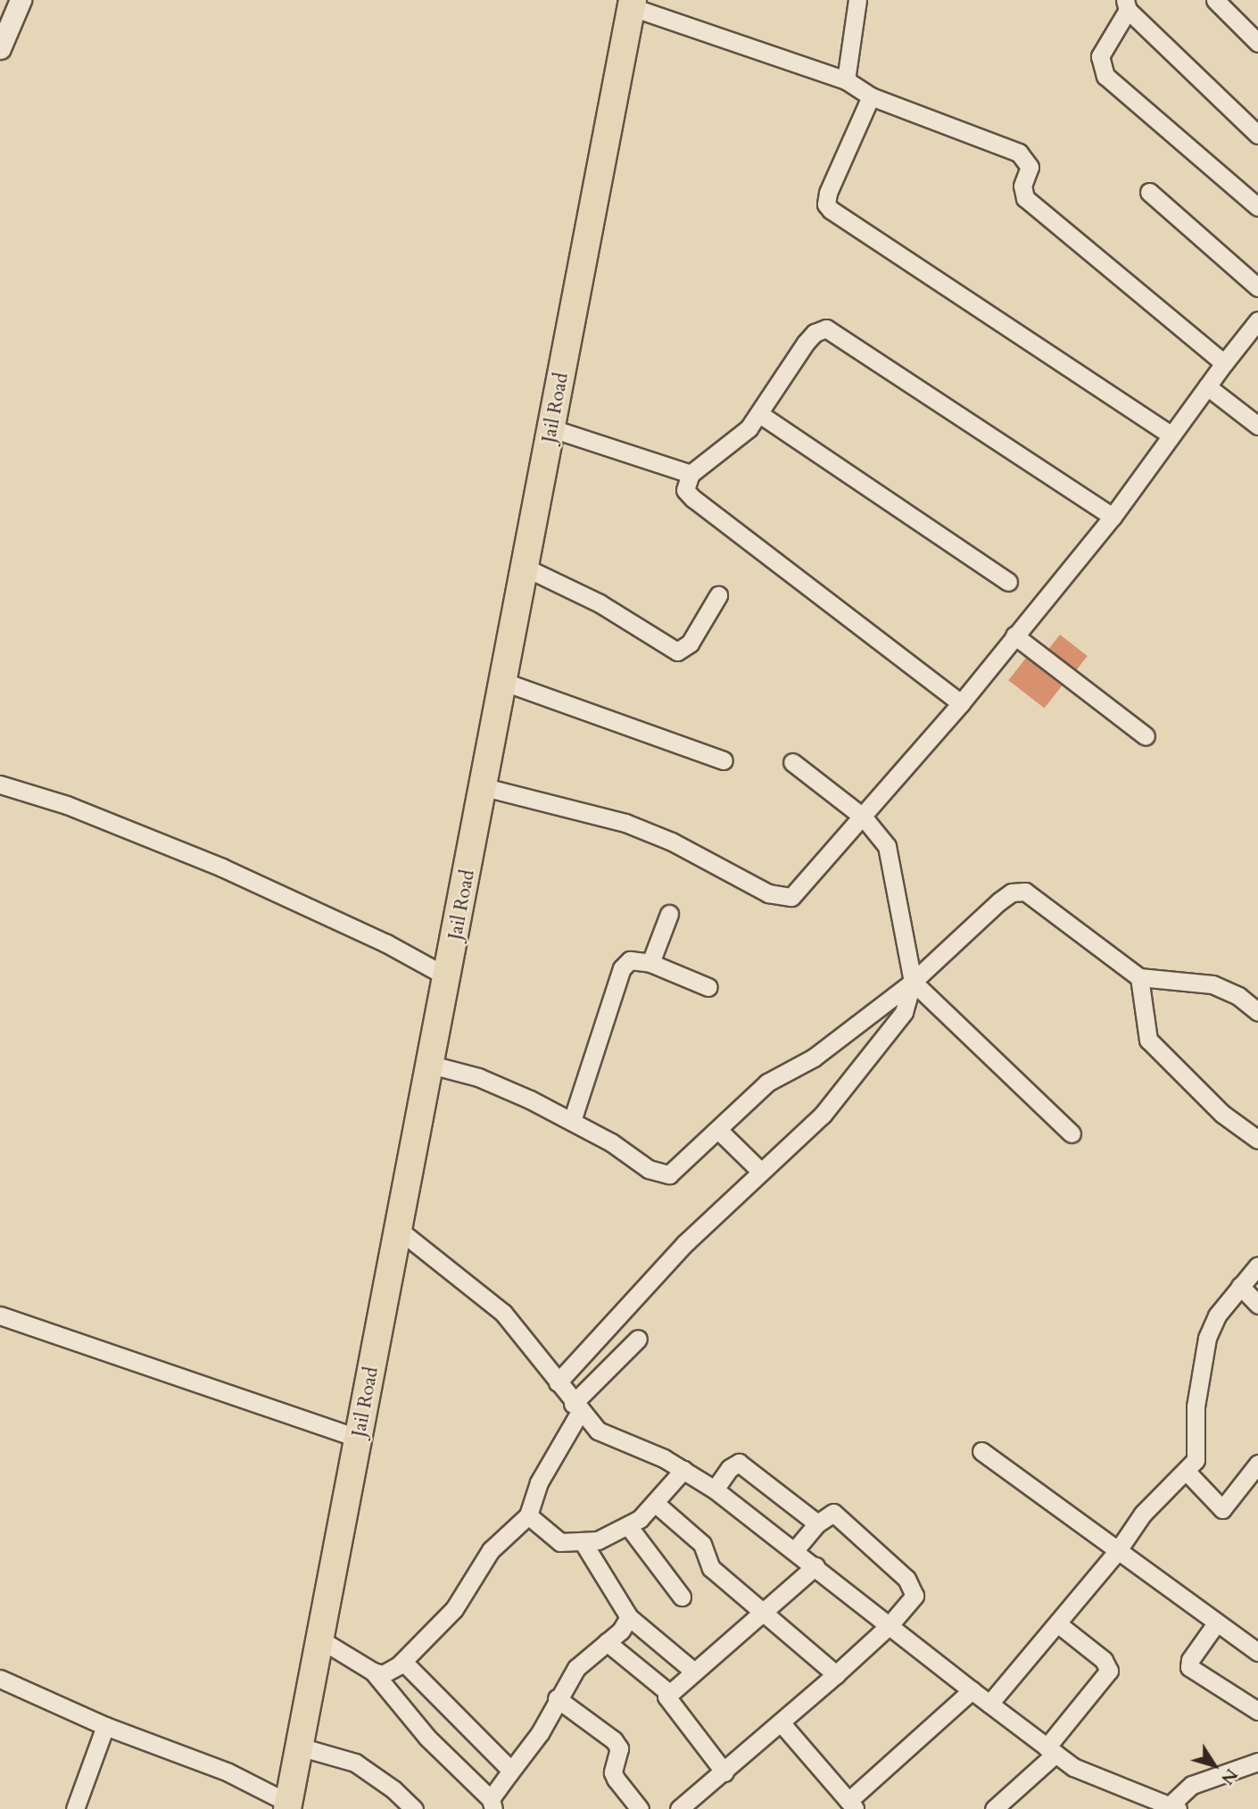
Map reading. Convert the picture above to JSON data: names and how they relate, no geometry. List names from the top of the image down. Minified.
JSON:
{"streets":{"main road":["Jail Road"]},"north":"bottom right"}
